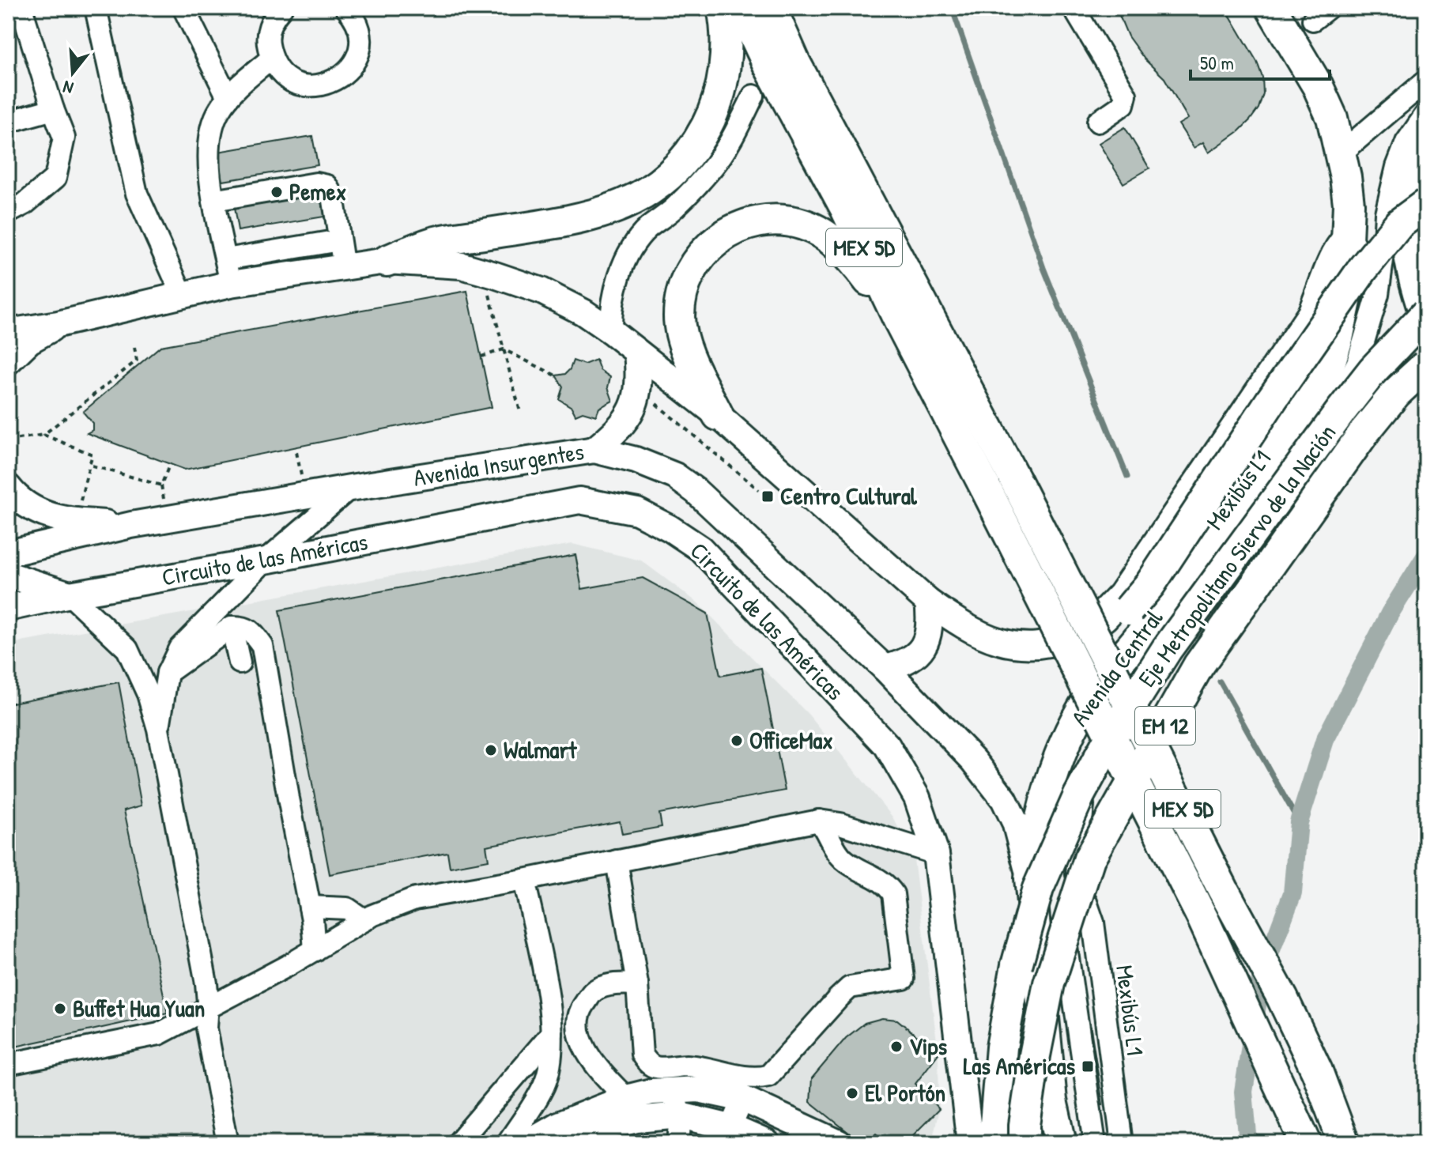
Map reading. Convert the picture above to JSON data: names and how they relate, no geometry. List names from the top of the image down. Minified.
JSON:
{"streets":{"highway":["MEX 5D","Eje Metropolitano Siervo de la Nación","Avenida Central","EM 12"],"main road":["Avenida Insurgentes","Circuito de las Américas"],"street":["Mexibús L1"]},"crossings":[["Avenida Insurgentes","Avenida Central"]],"places":{"other":["Pemex","OfficeMax","Walmart","Buffet Hua Yuan","Vips","El Portón"],"transit":["Centro Cultural","Las Américas"]},"scale_bar":"50 m","north":"bottom"}
